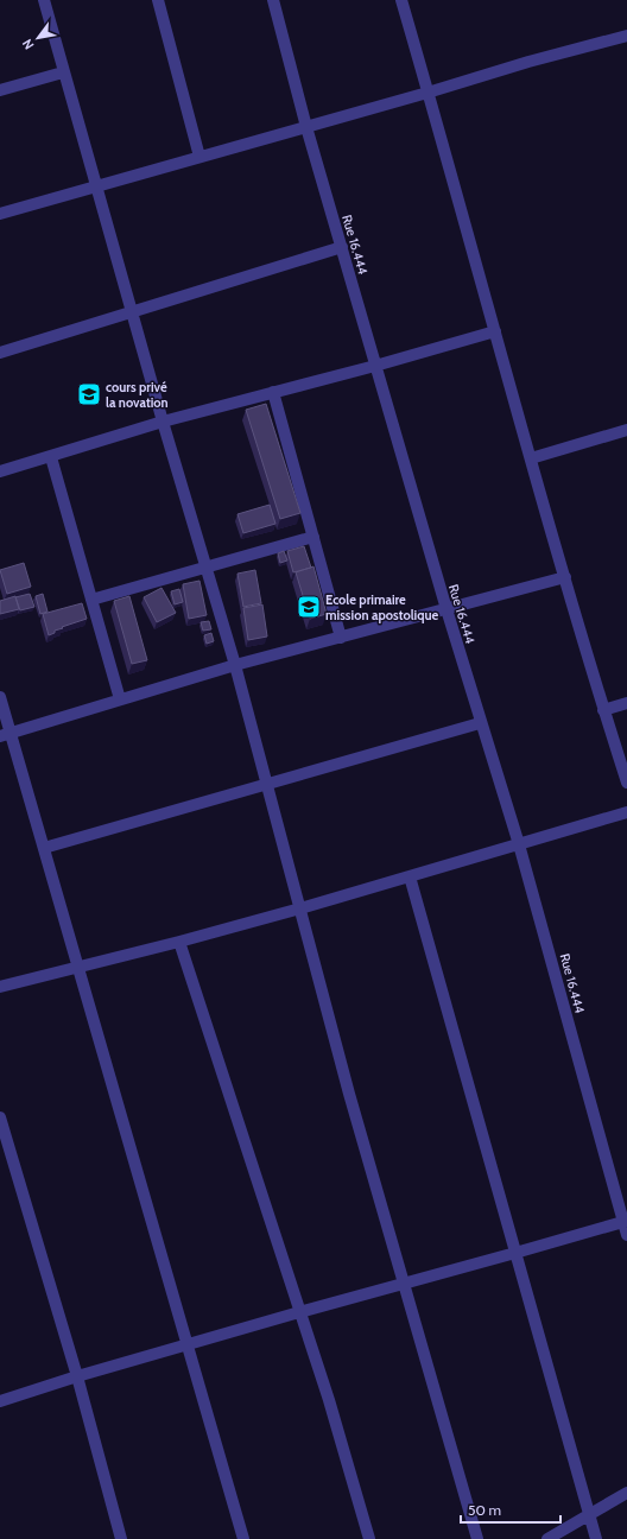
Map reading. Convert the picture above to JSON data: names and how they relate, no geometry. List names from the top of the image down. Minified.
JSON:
{"streets":{"street":["Rue 16.444"]},"places":{"school or university":["cours privé la novation","Ecole primaire mission apostolique"]},"scale_bar":"50 m","north":"bottom left"}
